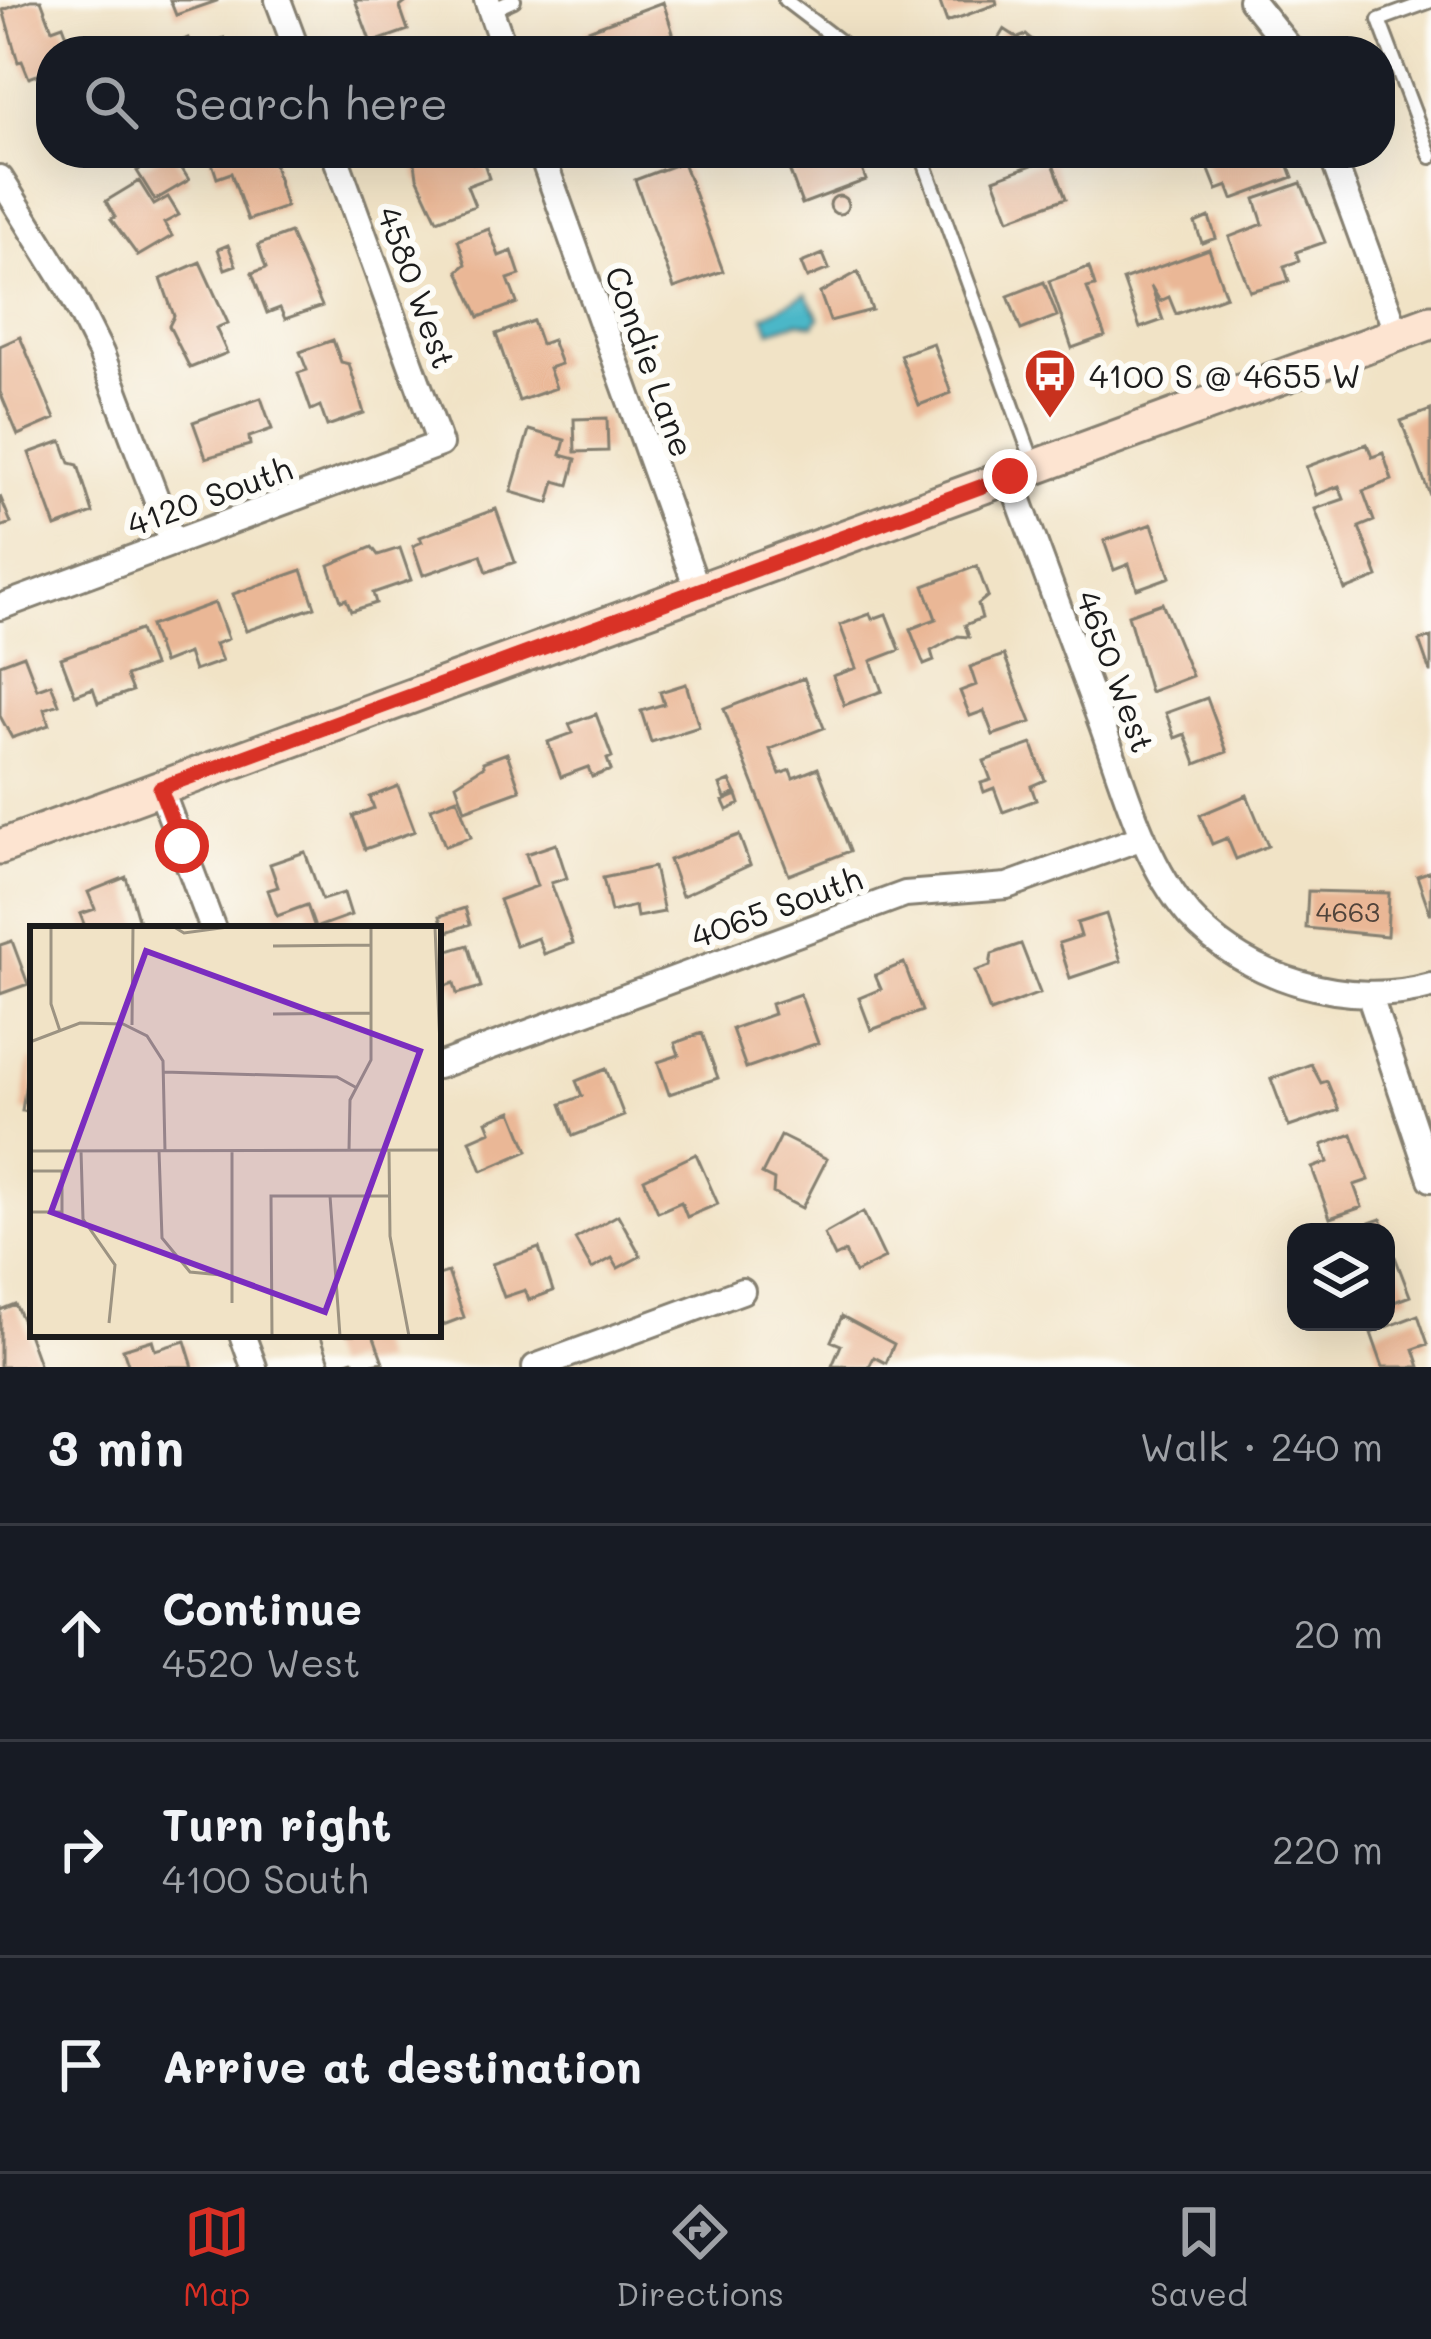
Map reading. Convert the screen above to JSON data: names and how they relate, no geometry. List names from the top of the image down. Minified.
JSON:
{"streets":{"street":["4580 West","Condie Lane","4120 South","4650 West","4065 South"]},"crossings":[["4580 West","4120 South"],["4650 West","4065 South"]],"places":{"bus stop":["4100 S @ 4655 W"]},"house_numbers":["4663"],"page":{"search":"Search here","heading":["3 min","Walk · 240 m"],"list":[["Continue","4520 West","20 m"],["Turn right","4100 South","220 m"],"Arrive at destination"],"nav":["Map","Directions","Saved"]}}
